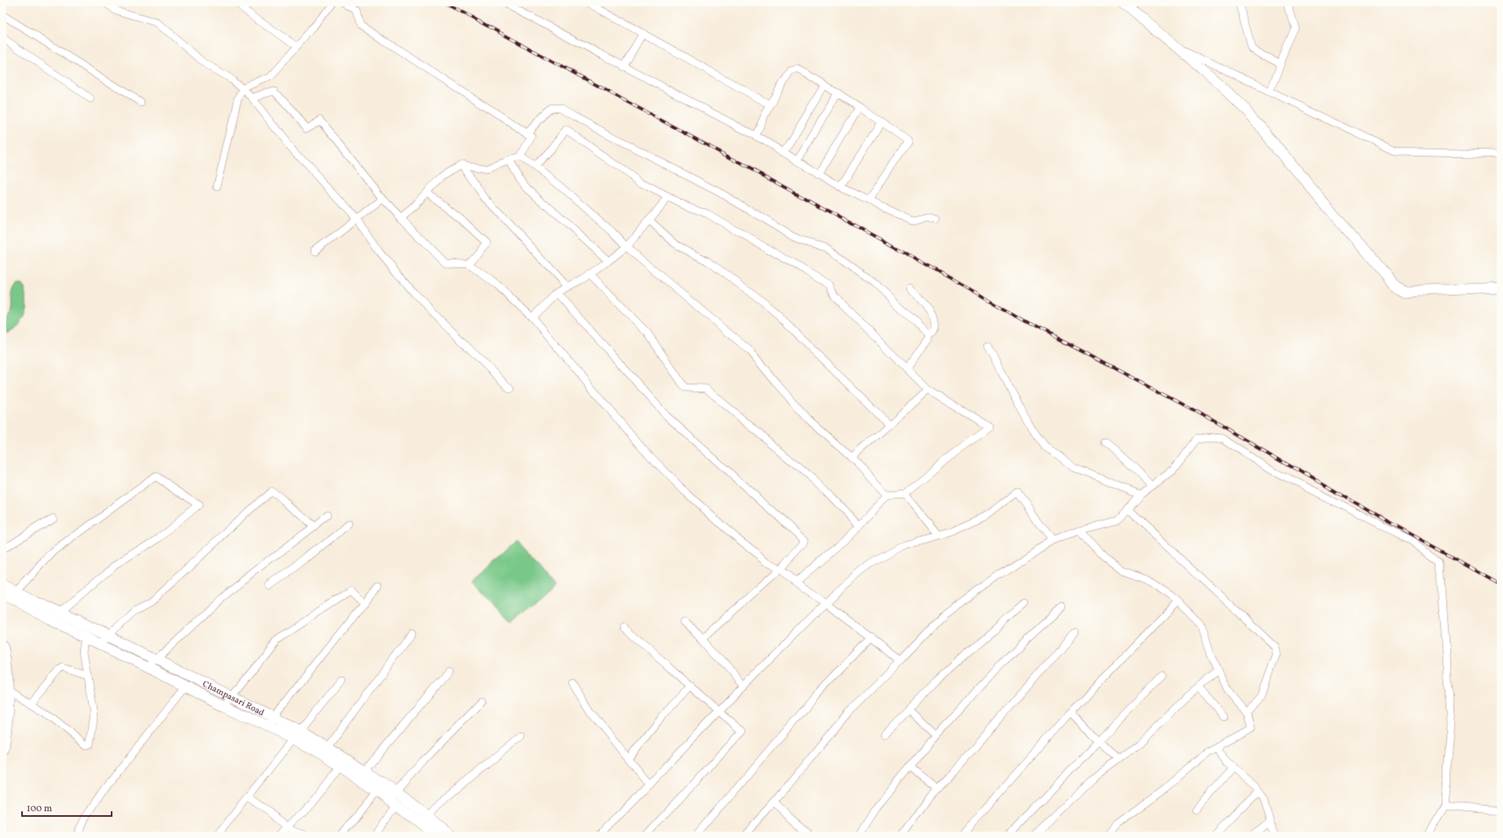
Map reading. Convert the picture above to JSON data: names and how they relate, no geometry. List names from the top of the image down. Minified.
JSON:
{"streets":{"main road":["Champasari Road"]},"scale_bar":"100 m"}
